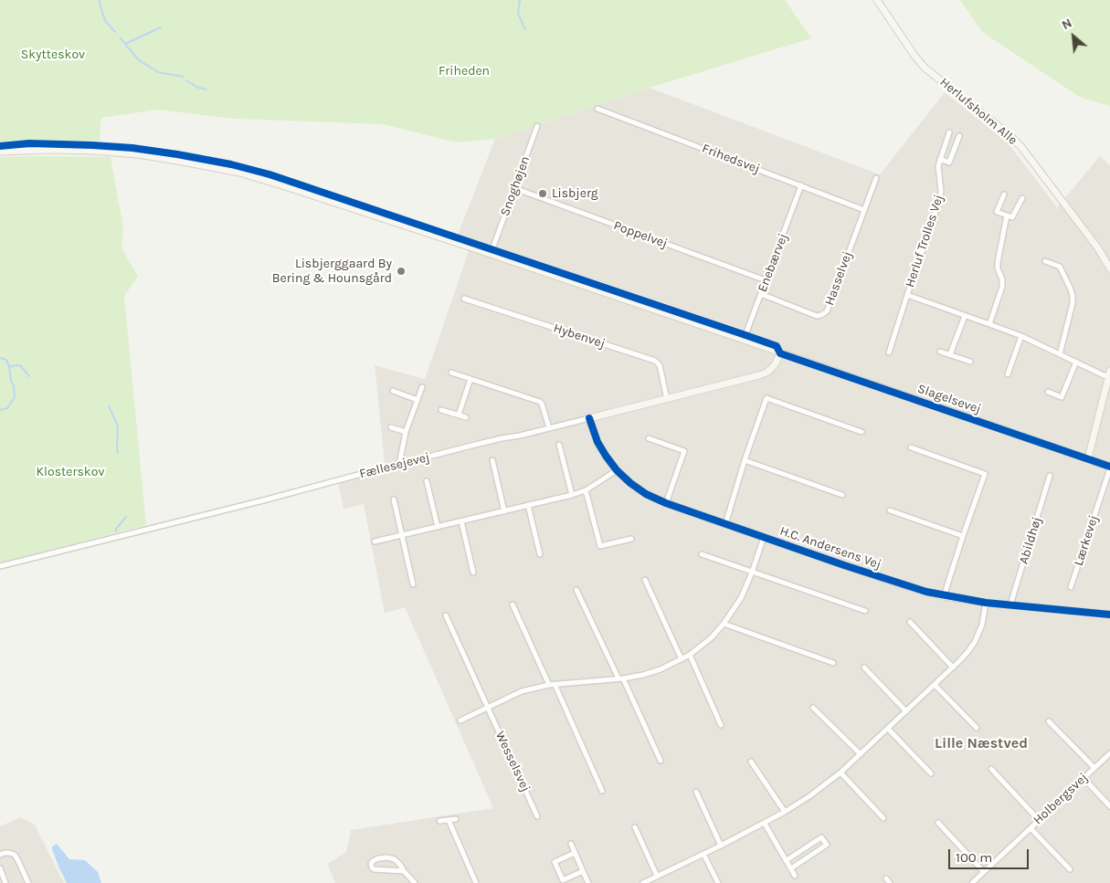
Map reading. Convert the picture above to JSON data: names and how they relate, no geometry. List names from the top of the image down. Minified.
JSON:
{"streets":{"street":["Herlufsholm Alle","Frihedsvej","Snoghøjen","Poppelvej","Herluf Trolles Vej","Enebærvej","Hasselvej","Hybenvej","Slagelsevej","Fællesejevej","Abildhøj","Lærkevej","H.C. Andersens Vej","Wesselsvej","Holbergsvej"]},"crossings":[["Frihedsvej","Enebærvej"],["Frihedsvej","Hasselvej"],["Snoghøjen","Poppelvej"],["Poppelvej","Enebærvej"],["Enebærvej","Hasselvej"],["Enebærvej","Slagelsevej"],["Hybenvej","Fællesejevej"],["Slagelsevej","Fællesejevej"],["Slagelsevej","Lærkevej"],["Fællesejevej","H.C. Andersens Vej"],["Abildhøj","H.C. Andersens Vej"]],"districts":["Lille Næstved"],"parks":["Skytteskov","Friheden","Klosterskov"],"places":["Lisbjerg","Lisbjerggaard By Bering & Hounsgård"],"scale_bar":"100 m","north":"top left"}
